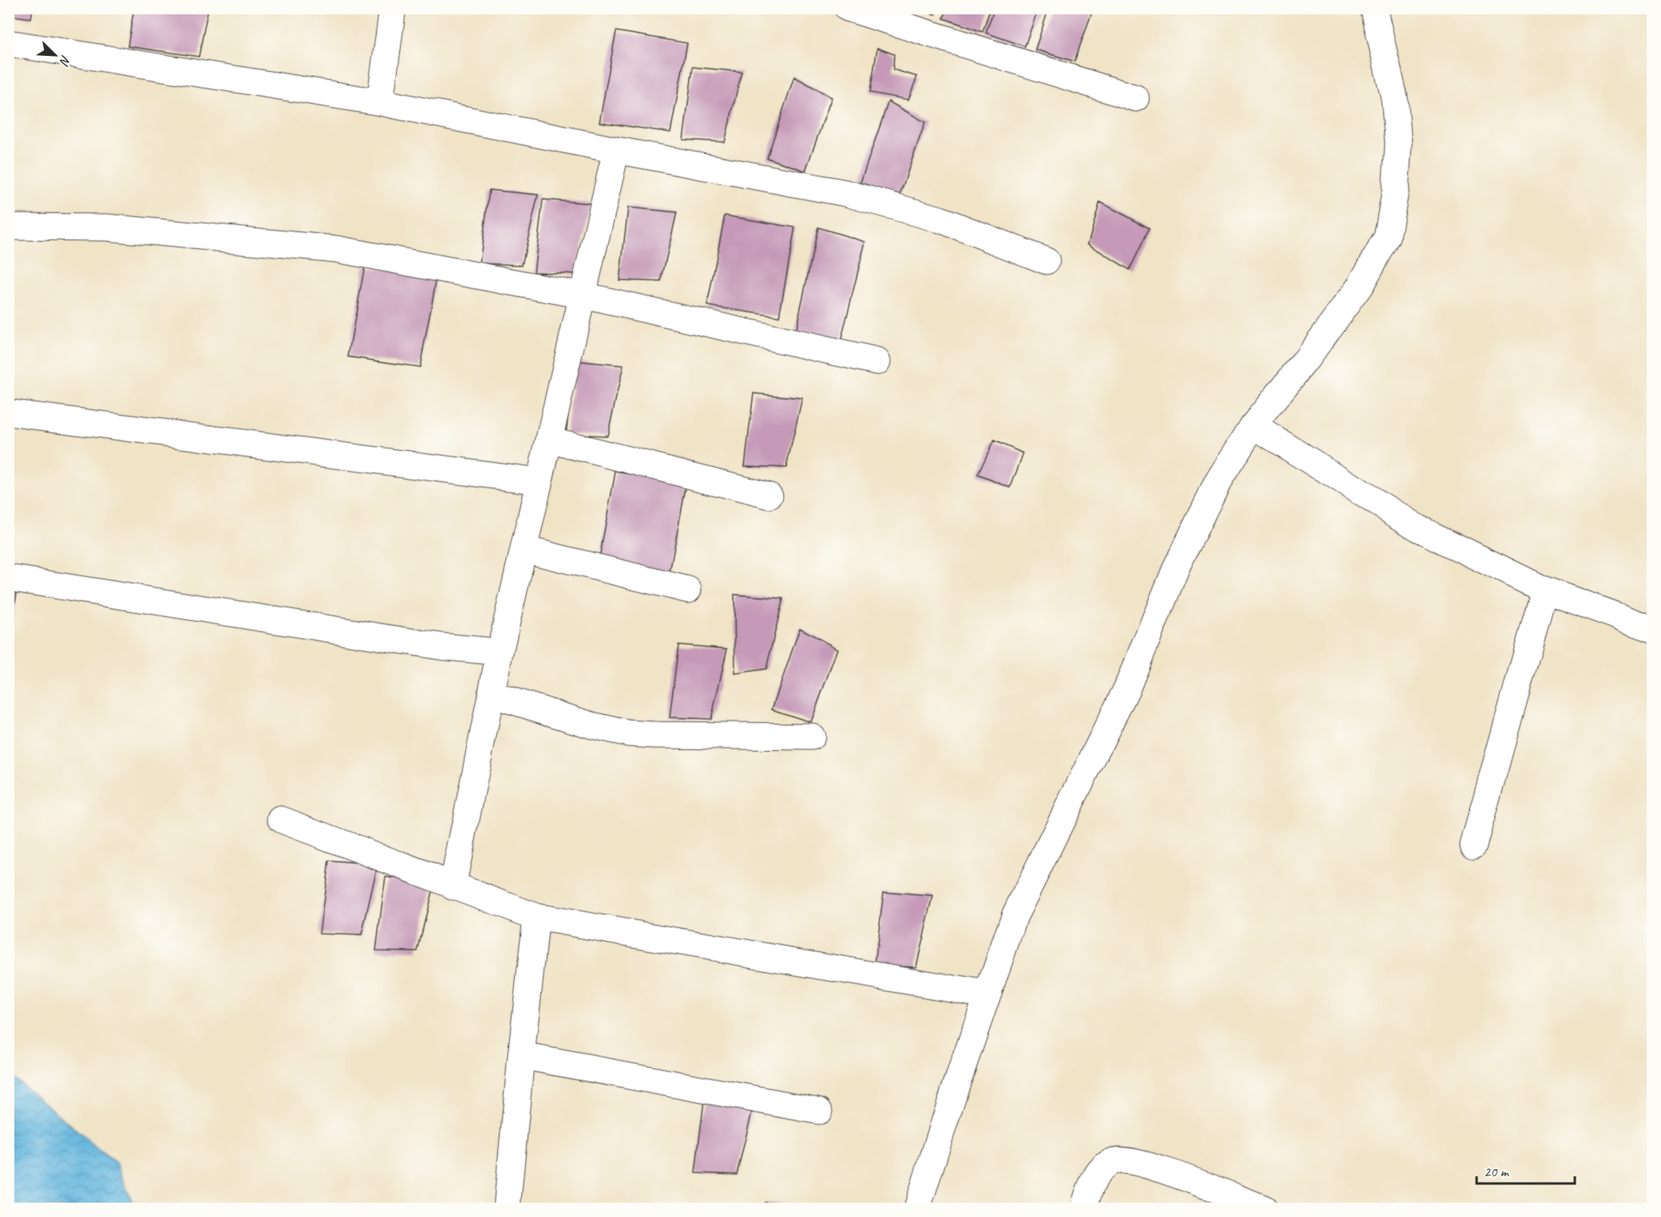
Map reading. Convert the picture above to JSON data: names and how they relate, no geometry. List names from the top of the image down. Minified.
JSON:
{"scale_bar":"20 m","north":"bottom right"}
